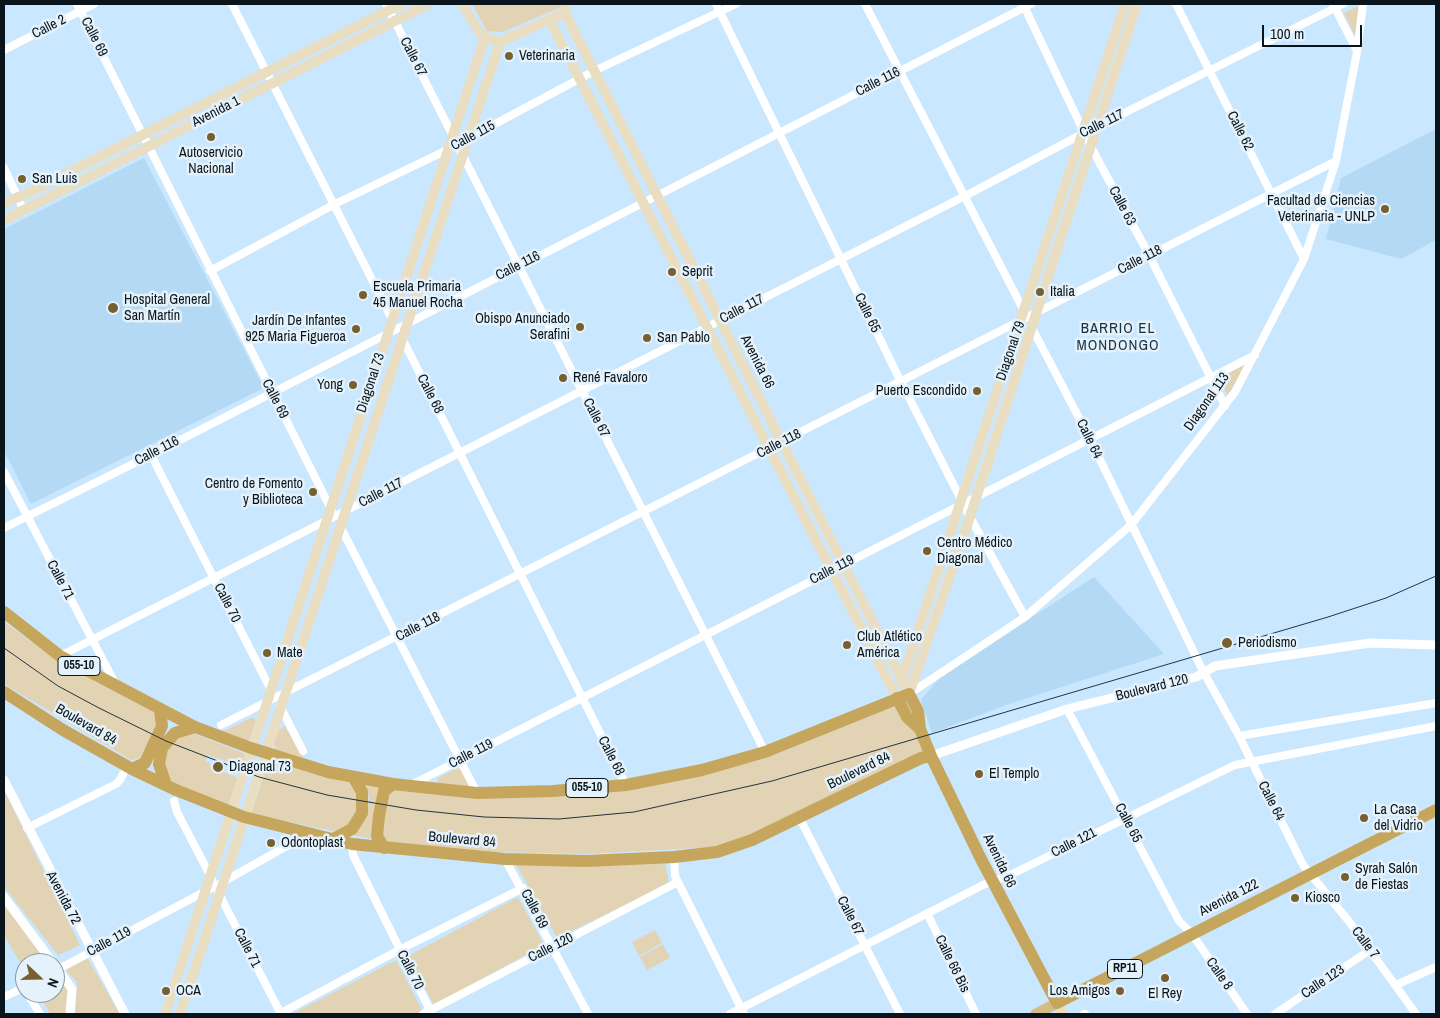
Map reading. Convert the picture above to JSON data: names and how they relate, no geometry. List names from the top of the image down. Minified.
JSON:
{"streets":{"highway":["Avenida 66","055-10","Boulevard 84","Avenida 122","RP11"],"main road":["Avenida 1","Diagonal 79","Diagonal 73"],"street":["Calle 2","Calle 69","Calle 67","Calle 116","Calle 117","Calle 62","Calle 115","Calle 63","Calle 118","Calle 65","Calle 68","Diagonal 113","Calle 64","Calle 119","Calle 71","Calle 70","Boulevard 120","Calle 121","Avenida 72","Calle 7","Calle 120","Calle 66 Bis","Calle 8","Calle 123"]},"crossings":[["Calle 2","Calle 69"],["Calle 69","Calle 116"],["Calle 69","Avenida 1"],["Calle 69","Calle 117"],["Calle 69","Calle 115"],["Calle 69","Calle 118"],["Calle 69","Diagonal 73"],["Calle 69","Calle 119"],["Calle 69","055-10"],["Calle 69","Boulevard 84"],["Calle 69","Calle 120"],["Calle 67","Calle 116"],["Calle 67","Avenida 1"],["Calle 67","Calle 117"],["Calle 67","Calle 115"],["Calle 67","Calle 118"],["Calle 67","Diagonal 73"],["Calle 67","Calle 119"],["Calle 67","055-10"],["Calle 67","Boulevard 84"],["Calle 67","Calle 121"],["Calle 116","Calle 63"],["Calle 116","Calle 65"],["Calle 116","Avenida 66"],["Calle 116","Diagonal 73"],["Calle 116","Calle 68"],["Calle 116","Calle 64"],["Calle 116","Calle 71"],["Calle 116","Calle 70"],["Avenida 1","Calle 68"],["Calle 117","Calle 62"],["Calle 117","Calle 63"],["Calle 117","Calle 65"],["Calle 117","Diagonal 79"],["Calle 117","Avenida 66"],["Calle 117","Diagonal 73"],["Calle 117","Calle 68"],["Calle 117","Calle 64"],["Calle 117","Calle 71"],["Calle 117","Calle 70"],["Calle 117","055-10"],["Calle 62","Calle 118"],["Calle 62","Diagonal 113"],["Calle 115","Calle 65"],["Calle 115","Avenida 66"],["Calle 115","Diagonal 73"],["Calle 115","Calle 68"],["Calle 63","Calle 118"],["Calle 63","Diagonal 79"],["Calle 63","Diagonal 113"],["Calle 63","Calle 119"],["Calle 118","Calle 65"],["Calle 118","Diagonal 79"],["Calle 118","Avenida 66"],["Calle 118","Diagonal 73"],["Calle 118","Calle 68"],["Calle 118","Diagonal 113"],["Calle 118","Calle 64"],["Calle 118","Calle 70"],["Calle 65","Diagonal 79"],["Calle 65","Diagonal 113"],["Calle 65","Calle 119"],["Calle 65","Boulevard 120"],["Calle 65","Calle 121"],["Calle 65","Avenida 122"],["Calle 65","Calle 8"],["Diagonal 79","Avenida 66"],["Diagonal 79","Diagonal 113"],["Diagonal 79","Calle 64"],["Diagonal 79","Calle 119"],["Diagonal 79","055-10"],["Avenida 66","Diagonal 113"],["Avenida 66","Calle 119"],["Avenida 66","055-10"],["Avenida 66","Boulevard 120"],["Avenida 66","Boulevard 84"],["Avenida 66","Calle 121"],["Avenida 66","Avenida 122"],["Diagonal 73","Calle 68"],["Diagonal 73","Calle 119"],["Diagonal 73","Calle 71"],["Diagonal 73","Calle 70"],["Diagonal 73","055-10"],["Diagonal 73","Boulevard 84"],["Calle 68","Calle 119"],["Calle 68","055-10"],["Diagonal 113","Calle 64"],["Diagonal 113","Calle 119"],["Diagonal 113","055-10"],["Calle 64","Calle 119"],["Calle 64","Boulevard 120"],["Calle 64","Calle 121"],["Calle 64","Avenida 122"],["Calle 64","Calle 7"],["Calle 119","Calle 71"],["Calle 119","055-10"],["Calle 119","Avenida 72"],["Calle 71","055-10"],["Calle 70","Boulevard 84"],["Calle 70","Calle 120"],["Boulevard 120","Boulevard 84"],["Calle 121","Calle 66 Bis"],["Avenida 122","Calle 7"],["Avenida 122","Calle 8"],["Calle 7","Calle 123"]],"districts":["BARRIO EL MONDONGO"],"places":["Veterinaria","Autoservicio Nacional","San Luis","Facultad de Ciencias Veterinaria - UNLP","Seprit","Italia","Escuela Primaria 45 Manuel Rocha","Hospital General San Martín","Obispo Anunciado Serafini","Jardín De Infantes 925 Maria Figueroa","San Pablo","René Favaloro","Yong","Puerto Escondido","Centro de Fomento y Biblioteca","Centro Médico Diagonal","Periodismo","Club Atlético América","Mate","Diagonal 73","El Templo","La Casa del Vidrio","Odontoplast","Syrah Salón de Fiestas","Kiosco","El Rey","OCA","Los Amigos"],"scale_bar":"100 m","north":"right"}
